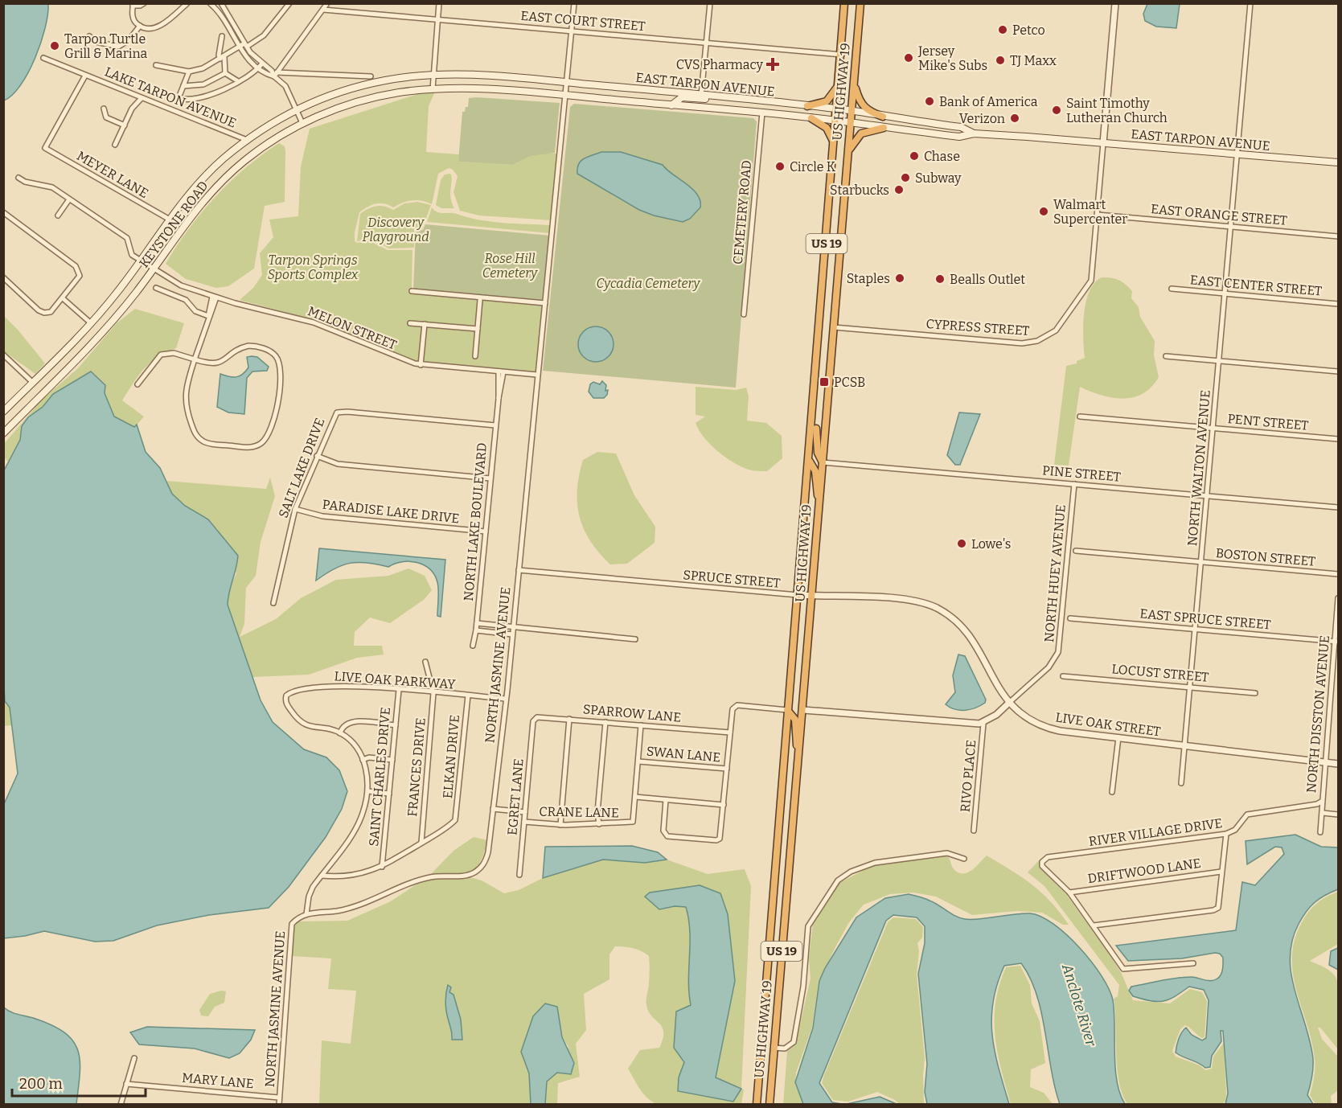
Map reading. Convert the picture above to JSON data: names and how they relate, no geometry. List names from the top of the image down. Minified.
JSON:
{"streets":{"highway":["US HIGHWAY 19","US 19"],"main road":["EAST TARPON AVENUE","KEYSTONE ROAD"],"street":["EAST COURT STREET","LAKE TARPON AVENUE","MEYER LANE","CEMETERY ROAD","EAST ORANGE STREET","EAST CENTER STREET","CYPRESS STREET","MELON STREET","PENT STREET","SALT LAKE DRIVE","NORTH WALTON AVENUE","PINE STREET","PARADISE LAKE DRIVE","NORTH LAKE BOULEVARD","BOSTON STREET","NORTH HUEY AVENUE","SPRUCE STREET","EAST SPRUCE STREET","NORTH JASMINE AVENUE","LOCUST STREET","LIVE OAK PARKWAY","SPARROW LANE","NORTH DISSTON AVENUE","LIVE OAK STREET","SWAN LANE","ELKAN DRIVE","FRANCES DRIVE","RIVO PLACE","SAINT CHARLES DRIVE","EGRET LANE","CRANE LANE","RIVER VILLAGE DRIVE","DRIFTWOOD LANE","MARY LANE"]},"crossings":[["EAST COURT STREET","US HIGHWAY 19"],["EAST COURT STREET","NORTH JASMINE AVENUE"],["EAST TARPON AVENUE","US HIGHWAY 19"],["EAST TARPON AVENUE","CEMETERY ROAD"],["EAST TARPON AVENUE","KEYSTONE ROAD"],["EAST TARPON AVENUE","NORTH WALTON AVENUE"],["EAST TARPON AVENUE","NORTH JASMINE AVENUE"],["US HIGHWAY 19","CYPRESS STREET"],["US HIGHWAY 19","PINE STREET"],["US HIGHWAY 19","SPRUCE STREET"],["LAKE TARPON AVENUE","MEYER LANE"],["LAKE TARPON AVENUE","KEYSTONE ROAD"],["MEYER LANE","KEYSTONE ROAD"],["EAST ORANGE STREET","CYPRESS STREET"],["EAST ORANGE STREET","NORTH WALTON AVENUE"],["KEYSTONE ROAD","MELON STREET"],["EAST CENTER STREET","NORTH WALTON AVENUE"],["MELON STREET","NORTH LAKE BOULEVARD"],["MELON STREET","NORTH JASMINE AVENUE"],["PENT STREET","NORTH WALTON AVENUE"],["SALT LAKE DRIVE","PARADISE LAKE DRIVE"],["SALT LAKE DRIVE","NORTH LAKE BOULEVARD"],["NORTH WALTON AVENUE","PINE STREET"],["NORTH WALTON AVENUE","BOSTON STREET"],["NORTH WALTON AVENUE","EAST SPRUCE STREET"],["NORTH WALTON AVENUE","LOCUST STREET"],["NORTH WALTON AVENUE","LIVE OAK STREET"],["PINE STREET","NORTH HUEY AVENUE"],["PARADISE LAKE DRIVE","NORTH LAKE BOULEVARD"],["NORTH HUEY AVENUE","SPRUCE STREET"],["NORTH HUEY AVENUE","LIVE OAK STREET"],["SPRUCE STREET","NORTH JASMINE AVENUE"],["SPRUCE STREET","LIVE OAK STREET"],["EAST SPRUCE STREET","NORTH DISSTON AVENUE"],["NORTH JASMINE AVENUE","LIVE OAK PARKWAY"],["NORTH JASMINE AVENUE","CRANE LANE"],["NORTH JASMINE AVENUE","MARY LANE"],["LIVE OAK PARKWAY","ELKAN DRIVE"],["LIVE OAK PARKWAY","FRANCES DRIVE"],["LIVE OAK PARKWAY","SAINT CHARLES DRIVE"],["SPARROW LANE","EGRET LANE"],["NORTH DISSTON AVENUE","LIVE OAK STREET"],["NORTH DISSTON AVENUE","RIVER VILLAGE DRIVE"],["ELKAN DRIVE","FRANCES DRIVE"],["EGRET LANE","CRANE LANE"],["RIVER VILLAGE DRIVE","DRIFTWOOD LANE"]],"water":["Anclote River"],"parks":["Discovery Playground","Rose Hill Cemetery","Tarpon Springs Sports Complex","Cycadia Cemetery"],"places":{"other":["Petco","Tarpon Turtle Grill & Marina","Jersey Mike's Subs","TJ Maxx","Bank of America","Saint Timothy Lutheran Church","Verizon","Chase","Circle K","Subway","Starbucks","Walmart Supercenter","Staples","Bealls Outlet","Lowe's"],"health":["CVS Pharmacy"],"transit":["PCSB"]},"scale_bar":"200 m"}
